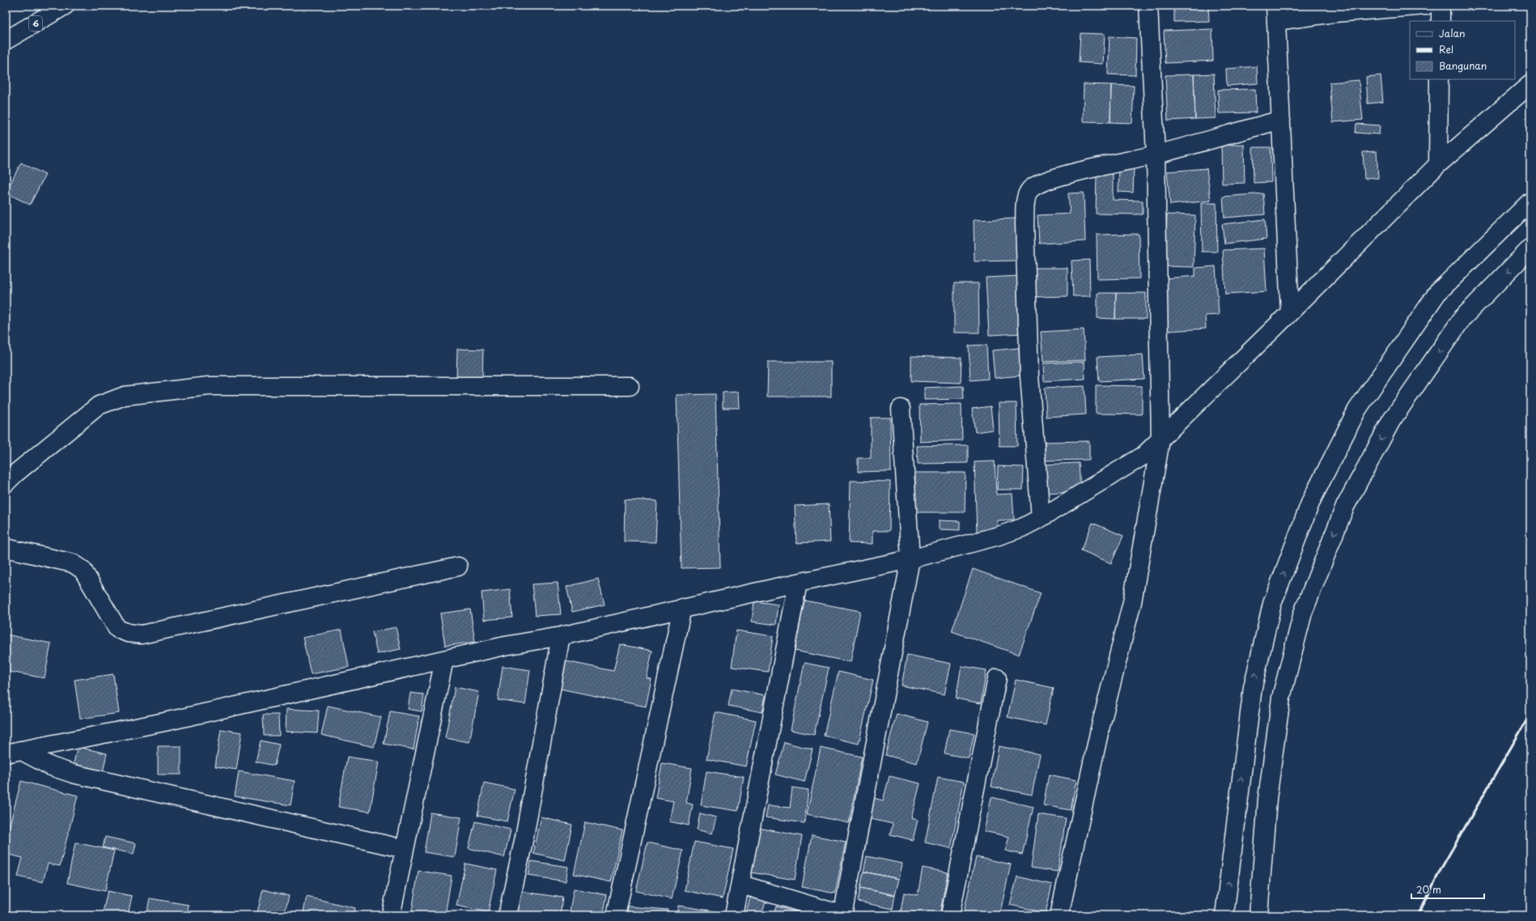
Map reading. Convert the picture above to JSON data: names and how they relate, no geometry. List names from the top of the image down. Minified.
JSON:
{"streets":{"main road":["6"]},"legend":["Jalan","Rel","Bangunan"],"scale_bar":"20 m"}
